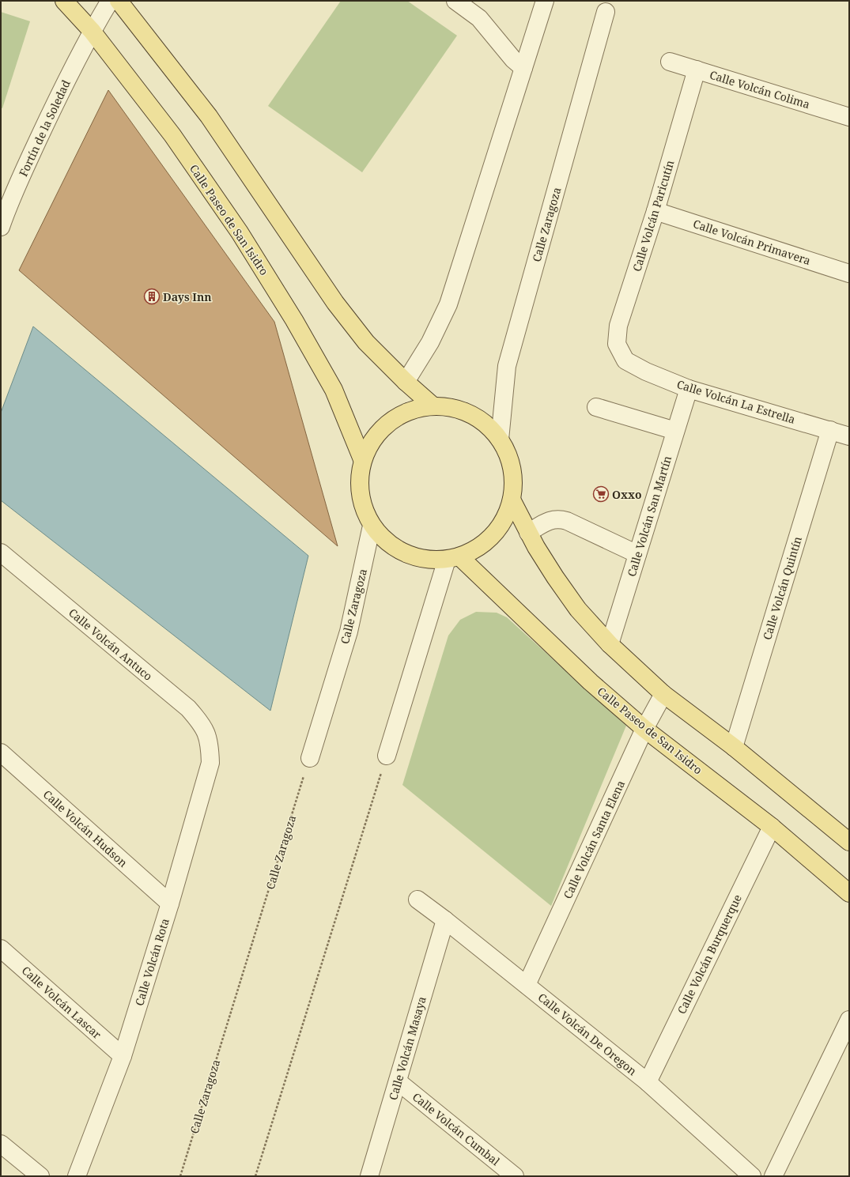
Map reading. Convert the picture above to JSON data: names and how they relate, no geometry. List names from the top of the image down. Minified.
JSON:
{"streets":{"main road":["Calle Paseo de San Isidro"],"street":["Calle Volcán Colima","Fortín de la Soledad","Calle Volcán Paricutín","Calle Zaragoza","Calle Volcán Primavera","Calle Volcán La Estrella","Calle Volcán San Martín","Calle Volcán Quintín","Calle Volcán Antuco","Calle Volcán Hudson","Calle Volcán Santa Elena","Calle Volcán Burquerque","Calle Volcán Rota","Calle Volcán Lascar","Calle Volcán De Oregon","Calle Volcán Masaya","Calle Volcán Cumbal"]},"crossings":[["Calle Volcán Colima","Calle Volcán Paricutín"],["Fortín de la Soledad","Calle Paseo de San Isidro"],["Calle Volcán Paricutín","Calle Volcán Primavera"],["Calle Volcán Paricutín","Calle Volcán La Estrella"],["Calle Paseo de San Isidro","Calle Volcán Santa Elena"],["Calle Paseo de San Isidro","Calle Volcán Burquerque"],["Calle Volcán La Estrella","Calle Volcán San Martín"],["Calle Volcán La Estrella","Calle Volcán Quintín"],["Calle Volcán Antuco","Calle Volcán Rota"],["Calle Volcán Hudson","Calle Volcán Rota"],["Calle Volcán Santa Elena","Calle Volcán De Oregon"],["Calle Volcán Burquerque","Calle Volcán De Oregon"],["Calle Volcán Rota","Calle Volcán Lascar"],["Calle Volcán De Oregon","Calle Volcán Masaya"],["Calle Volcán Masaya","Calle Volcán Cumbal"]],"places":{"building":["Days Inn"],"supermarket":["Oxxo"]}}
